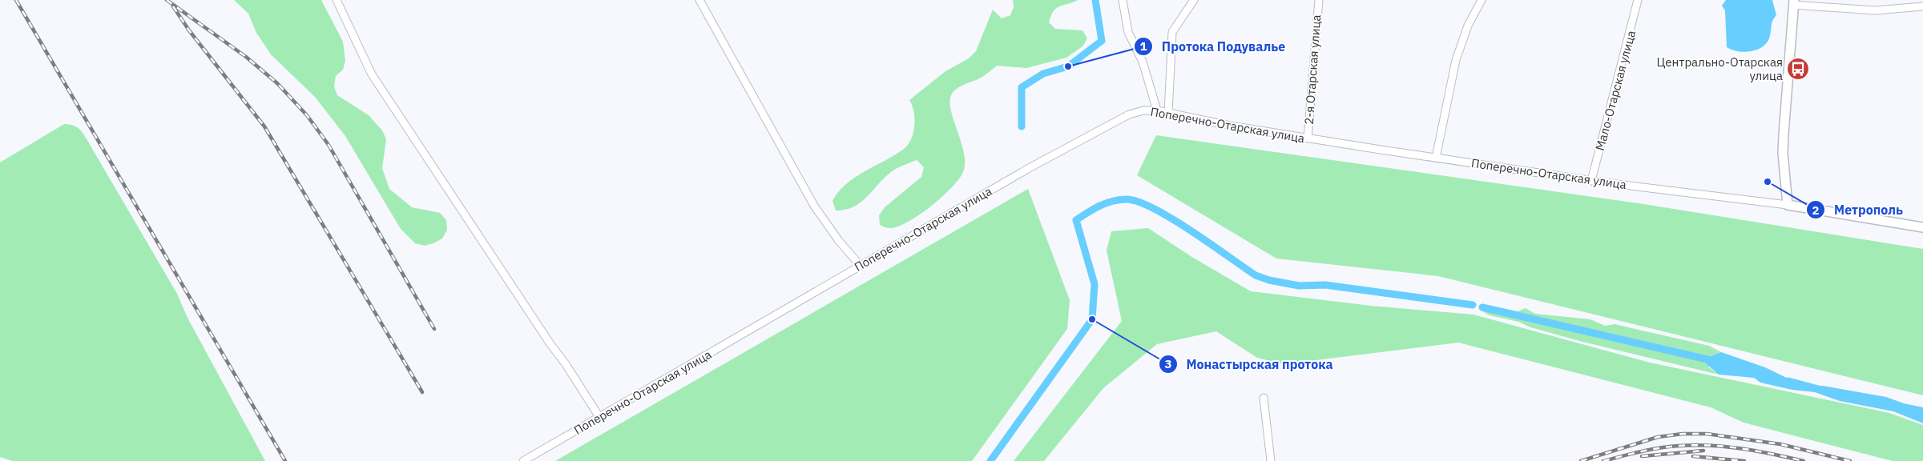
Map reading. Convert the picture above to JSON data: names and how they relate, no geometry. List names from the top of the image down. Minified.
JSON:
{"streets":{"street":["2-я Отарская улица","Мало-Отарская улица","Поперечно-Отарская улица"]},"crossings":[["2-я Отарская улица","Поперечно-Отарская улица"],["Мало-Отарская улица","Поперечно-Отарская улица"]],"places":{"other":["Протока Подувалье","Метрополь","Монастырская протока"],"bus stop":["Центрально-Отарская улица"]}}
